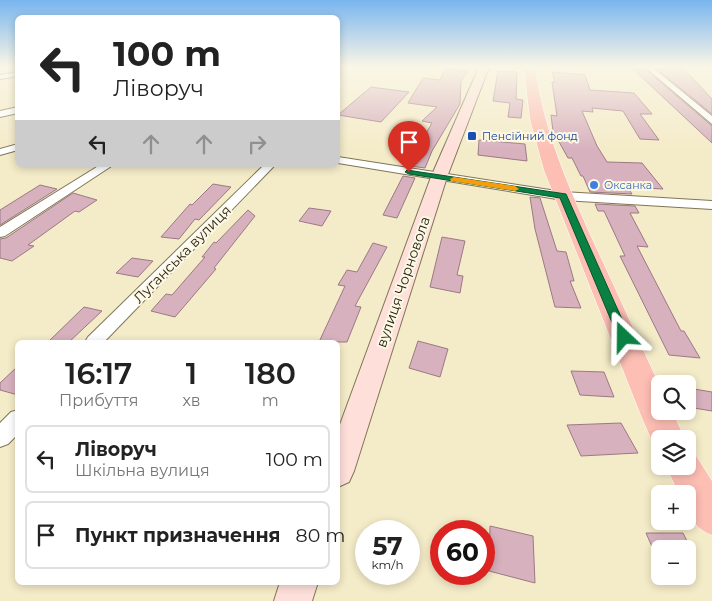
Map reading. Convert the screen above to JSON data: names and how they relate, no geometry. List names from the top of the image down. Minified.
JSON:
{"streets":{"main road":["вулиця Чорновола"],"street":["Луганська вулиця"]},"places":{"transit":["Пенсійний фонд"],"other":["Оксанка"]},"page":{"turn":["100 m","Ліворуч"],"eta":["16:17","Прибуття","1","хв","180","m"],"map_buttons":["+","−"],"list":[{"name":"Ліворуч","note":"Шкільна вулиця","value":"100 m"},{"name":"Пункт призначення","value":"80 m"}],"speed":"57 km/h","limit":"60"}}
